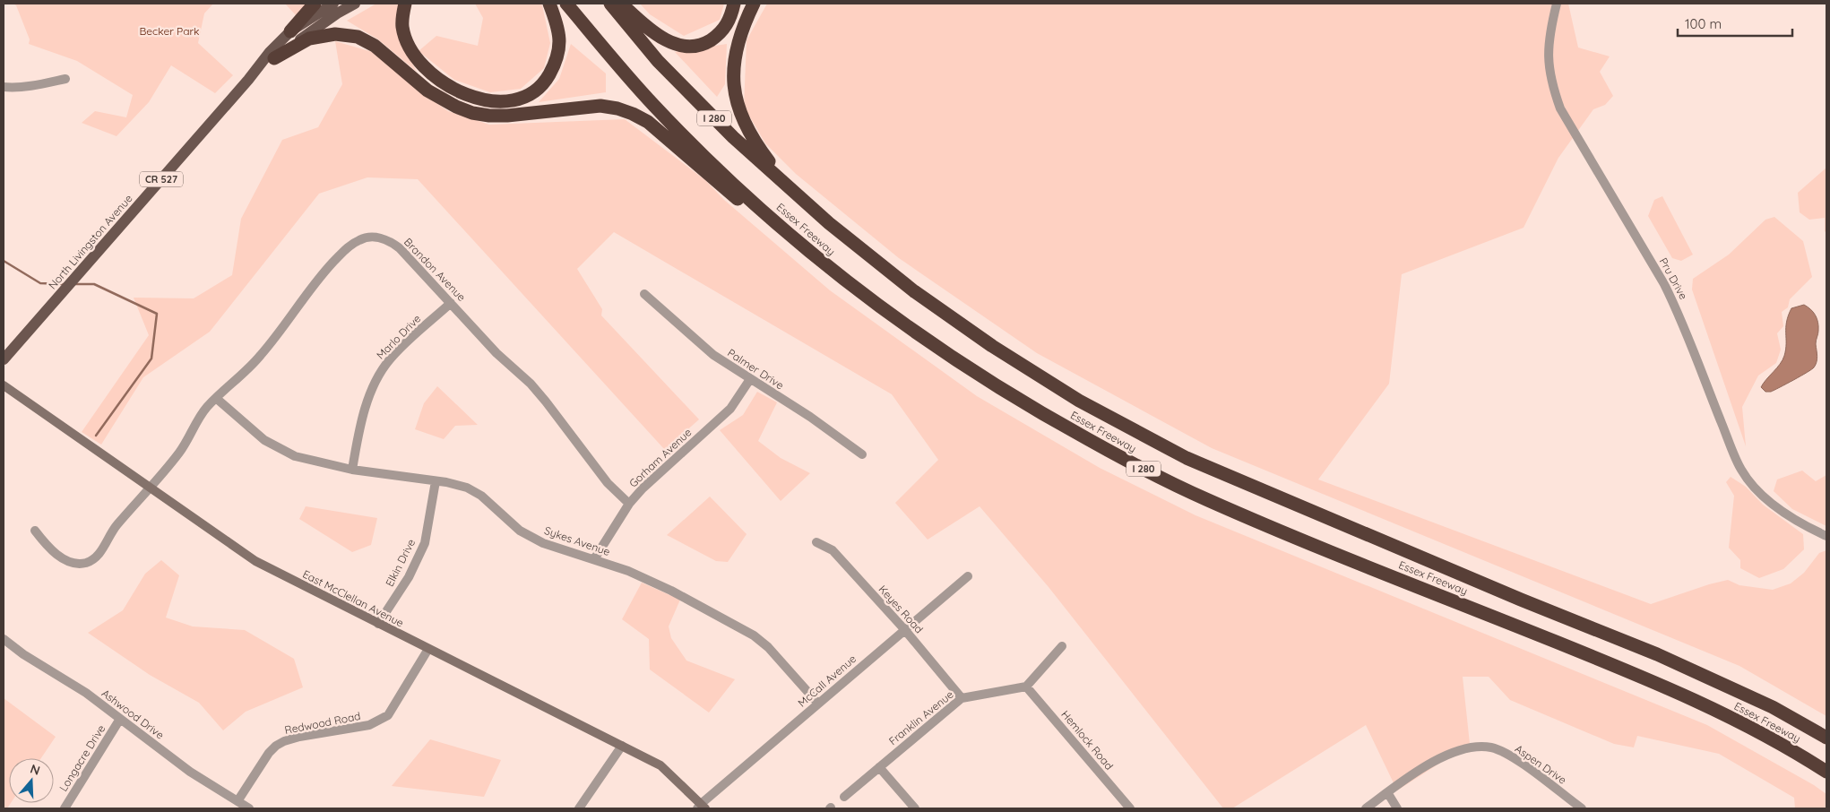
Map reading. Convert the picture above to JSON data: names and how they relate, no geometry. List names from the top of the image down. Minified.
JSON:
{"streets":{"highway":["I 280","Essex Freeway"],"main road":["CR 527","North Livingston Avenue"],"street":["Brandon Avenue","Pru Drive","Marlo Drive","Palmer Drive","Gorham Avenue","Sykes Avenue","Elkin Drive","East McClellan Avenue","Keyes Road","McCall Avenue","Ashwood Drive","Franklin Avenue","Redwood Road","Hemlock Road","Longacre Drive","Aspen Drive"]},"crossings":[["CR 527","North Livingston Avenue"],["Brandon Avenue","Marlo Drive"],["Brandon Avenue","Gorham Avenue"],["Brandon Avenue","Sykes Avenue"],["Brandon Avenue","East McClellan Avenue"],["Marlo Drive","Sykes Avenue"],["Palmer Drive","Gorham Avenue"],["Gorham Avenue","Sykes Avenue"],["Sykes Avenue","Elkin Drive"],["Sykes Avenue","McCall Avenue"],["Elkin Drive","East McClellan Avenue"],["East McClellan Avenue","McCall Avenue"],["East McClellan Avenue","Redwood Road"],["Keyes Road","McCall Avenue"],["Keyes Road","Franklin Avenue"],["Ashwood Drive","Redwood Road"],["Ashwood Drive","Longacre Drive"],["Franklin Avenue","Hemlock Road"]],"parks":["Becker Park"],"scale_bar":"100 m","north":"top"}
